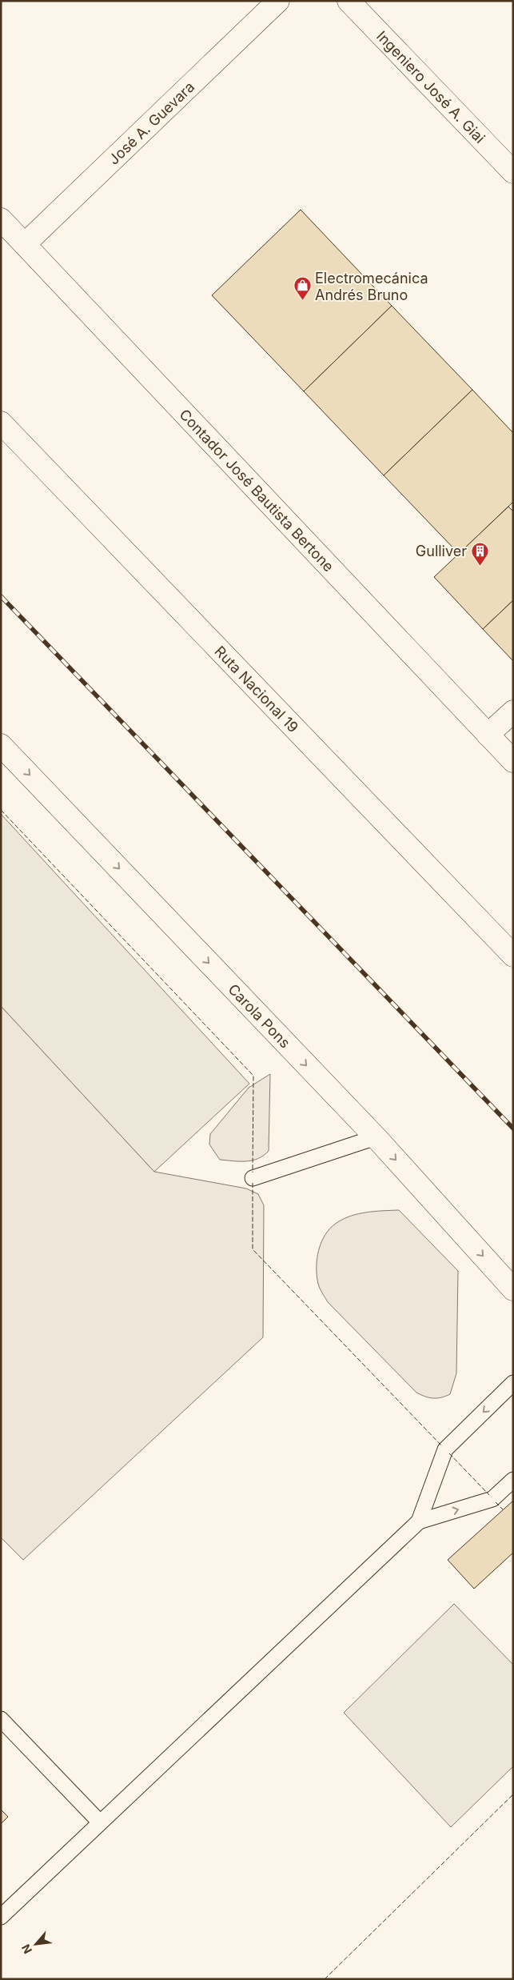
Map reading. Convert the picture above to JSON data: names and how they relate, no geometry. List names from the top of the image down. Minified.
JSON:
{"streets":{"main road":["Ingeniero José A. Giai","José A. Guevara","Contador José Bautista Bertone","Ruta Nacional 19","Carola Pons"]},"crossings":[["José A. Guevara","Contador José Bautista Bertone"]],"one_way":["Carola Pons"],"places":{"shop":["Electromecánica Andrés Bruno"],"building":["Gulliver"]},"north":"bottom left"}
